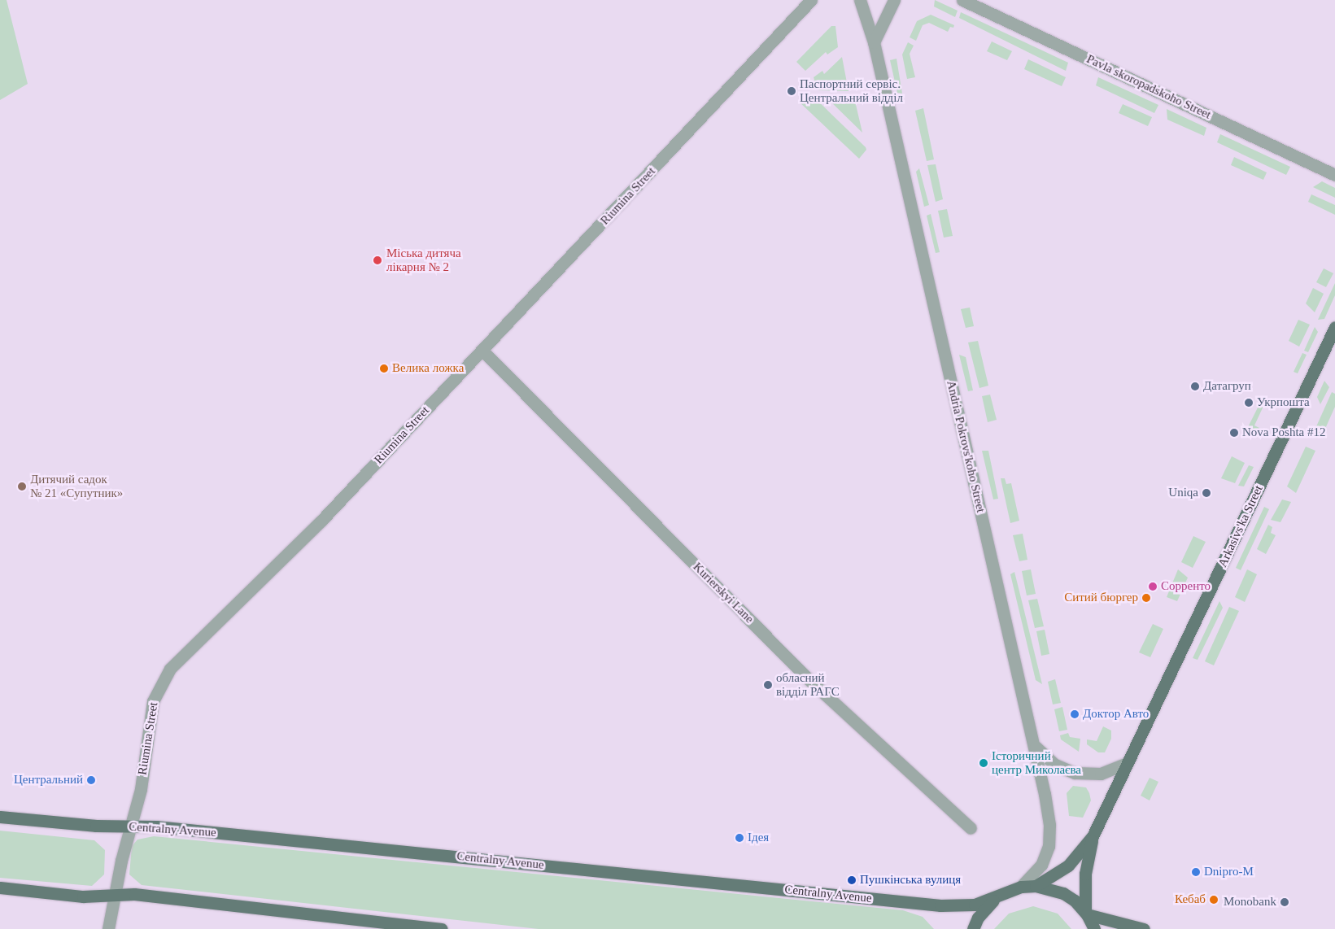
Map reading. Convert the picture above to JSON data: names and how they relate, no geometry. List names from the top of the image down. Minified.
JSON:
{"streets":{"main road":["Arkasivs'ka Street","Centralny Avenue"],"street":["Pavla skoropadskoho Street","Riumina Street","Andria Pokrovs'koho Street","Kurierskyi Lane"]},"crossings":[["Riumina Street","Kurierskyi Lane"],["Riumina Street","Centralny Avenue"],["Andria Pokrovs'koho Street","Centralny Avenue"],["Arkasivs'ka Street","Centralny Avenue"]],"places":["Паспортний сервіс. Центральний відділ","Міська дитяча лікарня № 2","Велика ложка","Датагруп","Укрпошта","Nova Poshta #12","Дитячий садок № 21 «Супутник»","Uniqa","Сорренто","Ситий бюргер","обласний відділ РАГС","Доктор Авто","Історичний центр Миколаєва","Центральний","Ідея","Dnipro-M","Пушкінська вулиця","Кебаб","Monobank"]}
